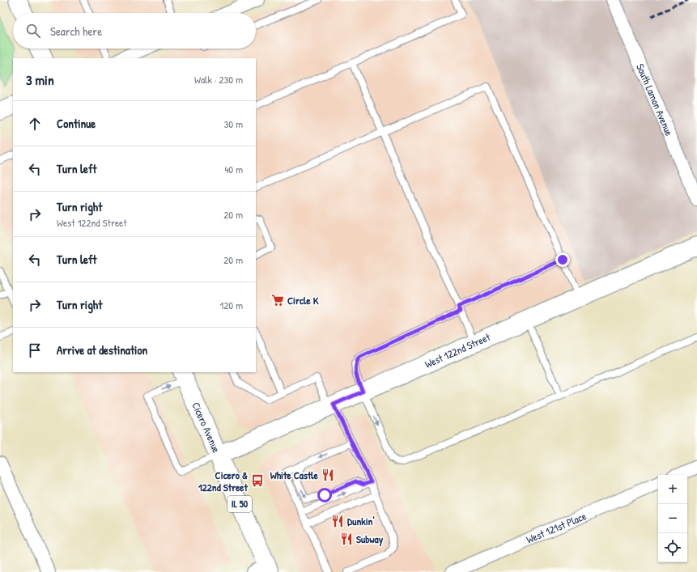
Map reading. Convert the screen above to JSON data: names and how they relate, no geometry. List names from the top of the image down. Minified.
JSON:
{"streets":{"street":["South Lamon Avenue","West 122nd Street","Cicero Avenue","IL 50","West 121st Place"]},"crossings":[["West 122nd Street","Cicero Avenue"]],"places":{"supermarket":["Circle K"],"restaurant":["White Castle","Dunkin'","Subway"],"bus stop":["Cicero & 122nd Street"]},"page":{"search":"Search here","heading":["3 min","Walk · 230 m"],"list":[["Continue","30 m"],["Turn left","40 m"],["Turn right","West 122nd Street","20 m"],["Turn left","20 m"],["Turn right","120 m"],"Arrive at destination"],"map_buttons":["+","−"]}}
